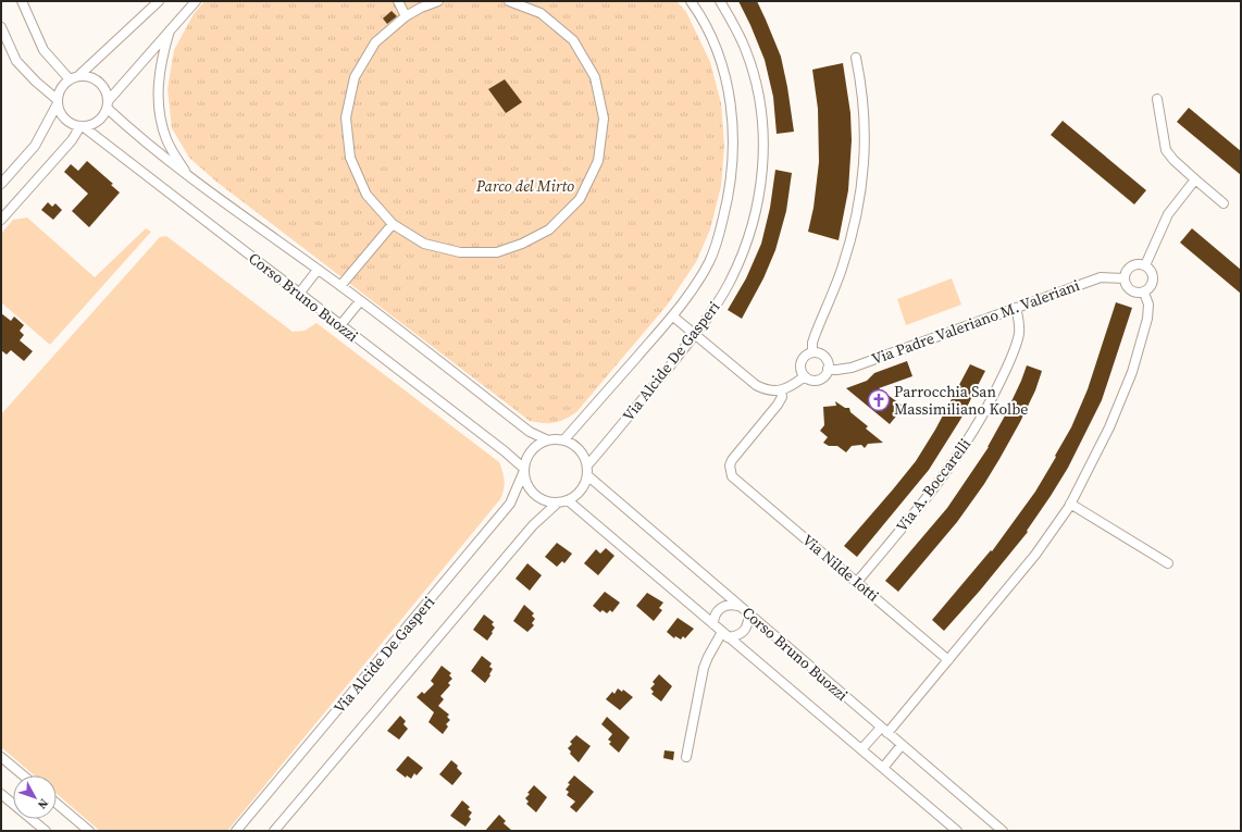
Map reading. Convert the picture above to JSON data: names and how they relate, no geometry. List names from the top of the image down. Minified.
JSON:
{"streets":{"street":["Corso Bruno Buozzi","Via Padre Valeriano M. Valeriani","Via Alcide De Gasperi","Via A. Boccarelli","Via Nilde Iotti"]},"crossings":[["Corso Bruno Buozzi","Via Alcide De Gasperi"],["Via Padre Valeriano M. Valeriani","Via A. Boccarelli"],["Via A. Boccarelli","Via Nilde Iotti"]],"parks":["Parco del Mirto"],"places":{"church":["Parrocchia San Massimiliano Kolbe"]},"north":"bottom right"}
